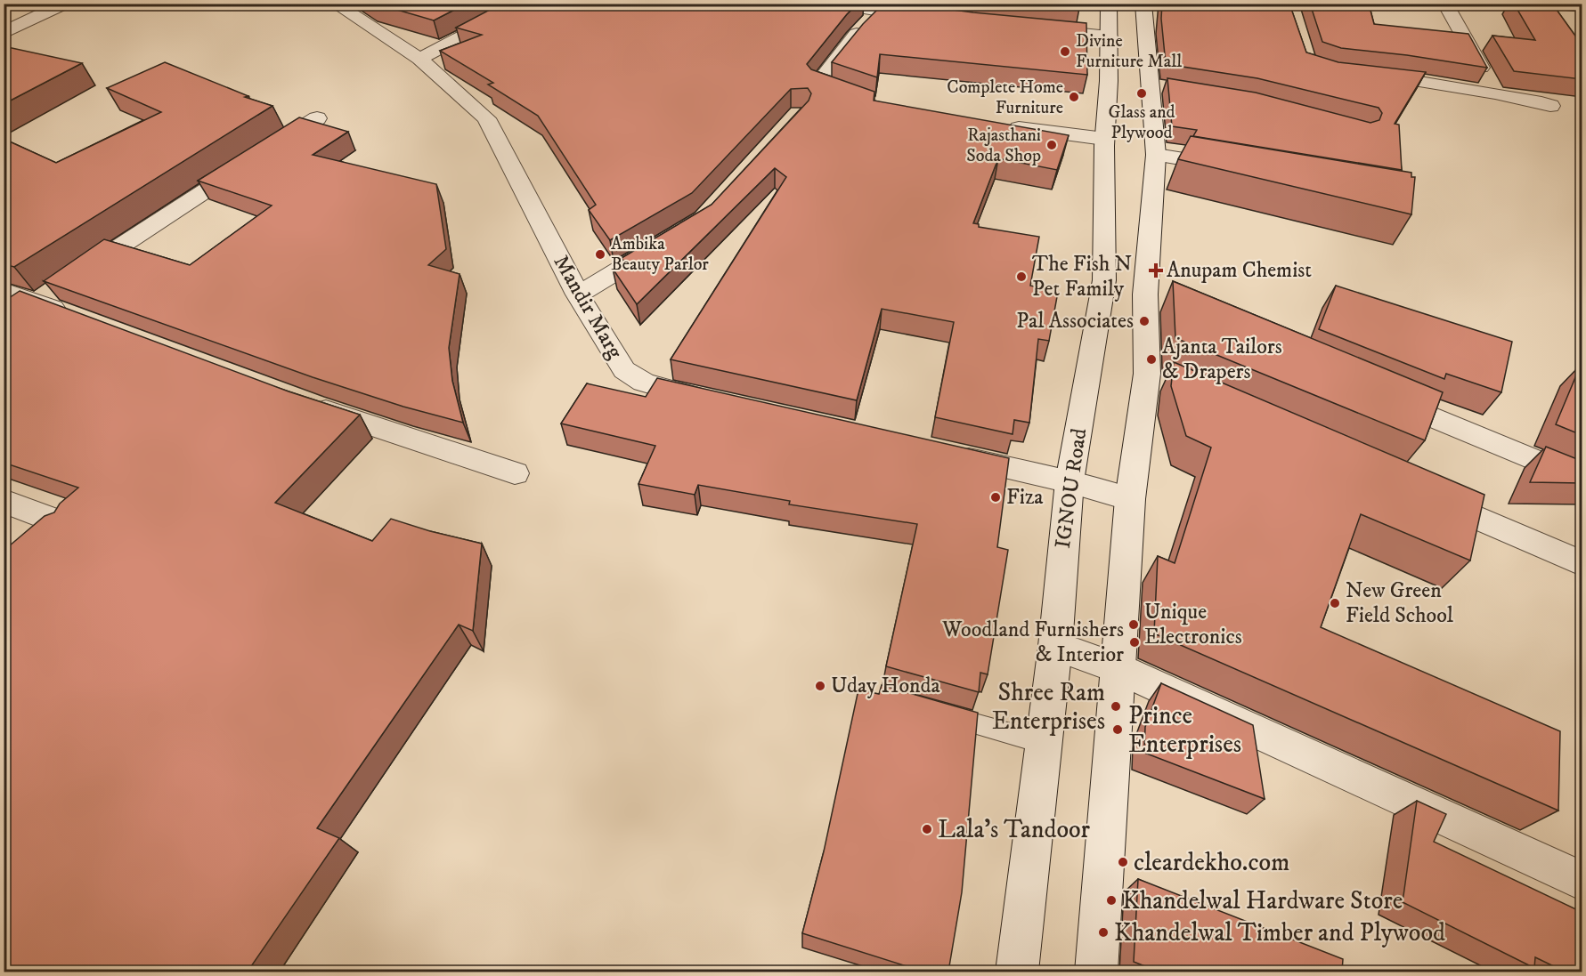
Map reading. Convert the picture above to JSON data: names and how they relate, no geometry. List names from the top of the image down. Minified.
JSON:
{"streets":{"street":["Mandir Marg","IGNOU Road"]},"places":{"other":["Divine Furniture Mall","Glass and Plywood","Complete Home Furniture","Rajasthani Soda Shop","Ambika Beauty Parlor","The Fish N Pet Family","Pal Associates","Ajanta Tailors & Drapers","Fiza","New Green Field School","Unique Electronics","Woodland Furnishers & Interior","Uday Honda","Shree Ram Enterprises","Prince Enterprises","Lala's Tandoor","cleardekho.com","Khandelwal Hardware Store","Khandelwal Timber and Plywood"],"health":["Anupam Chemist"]}}
